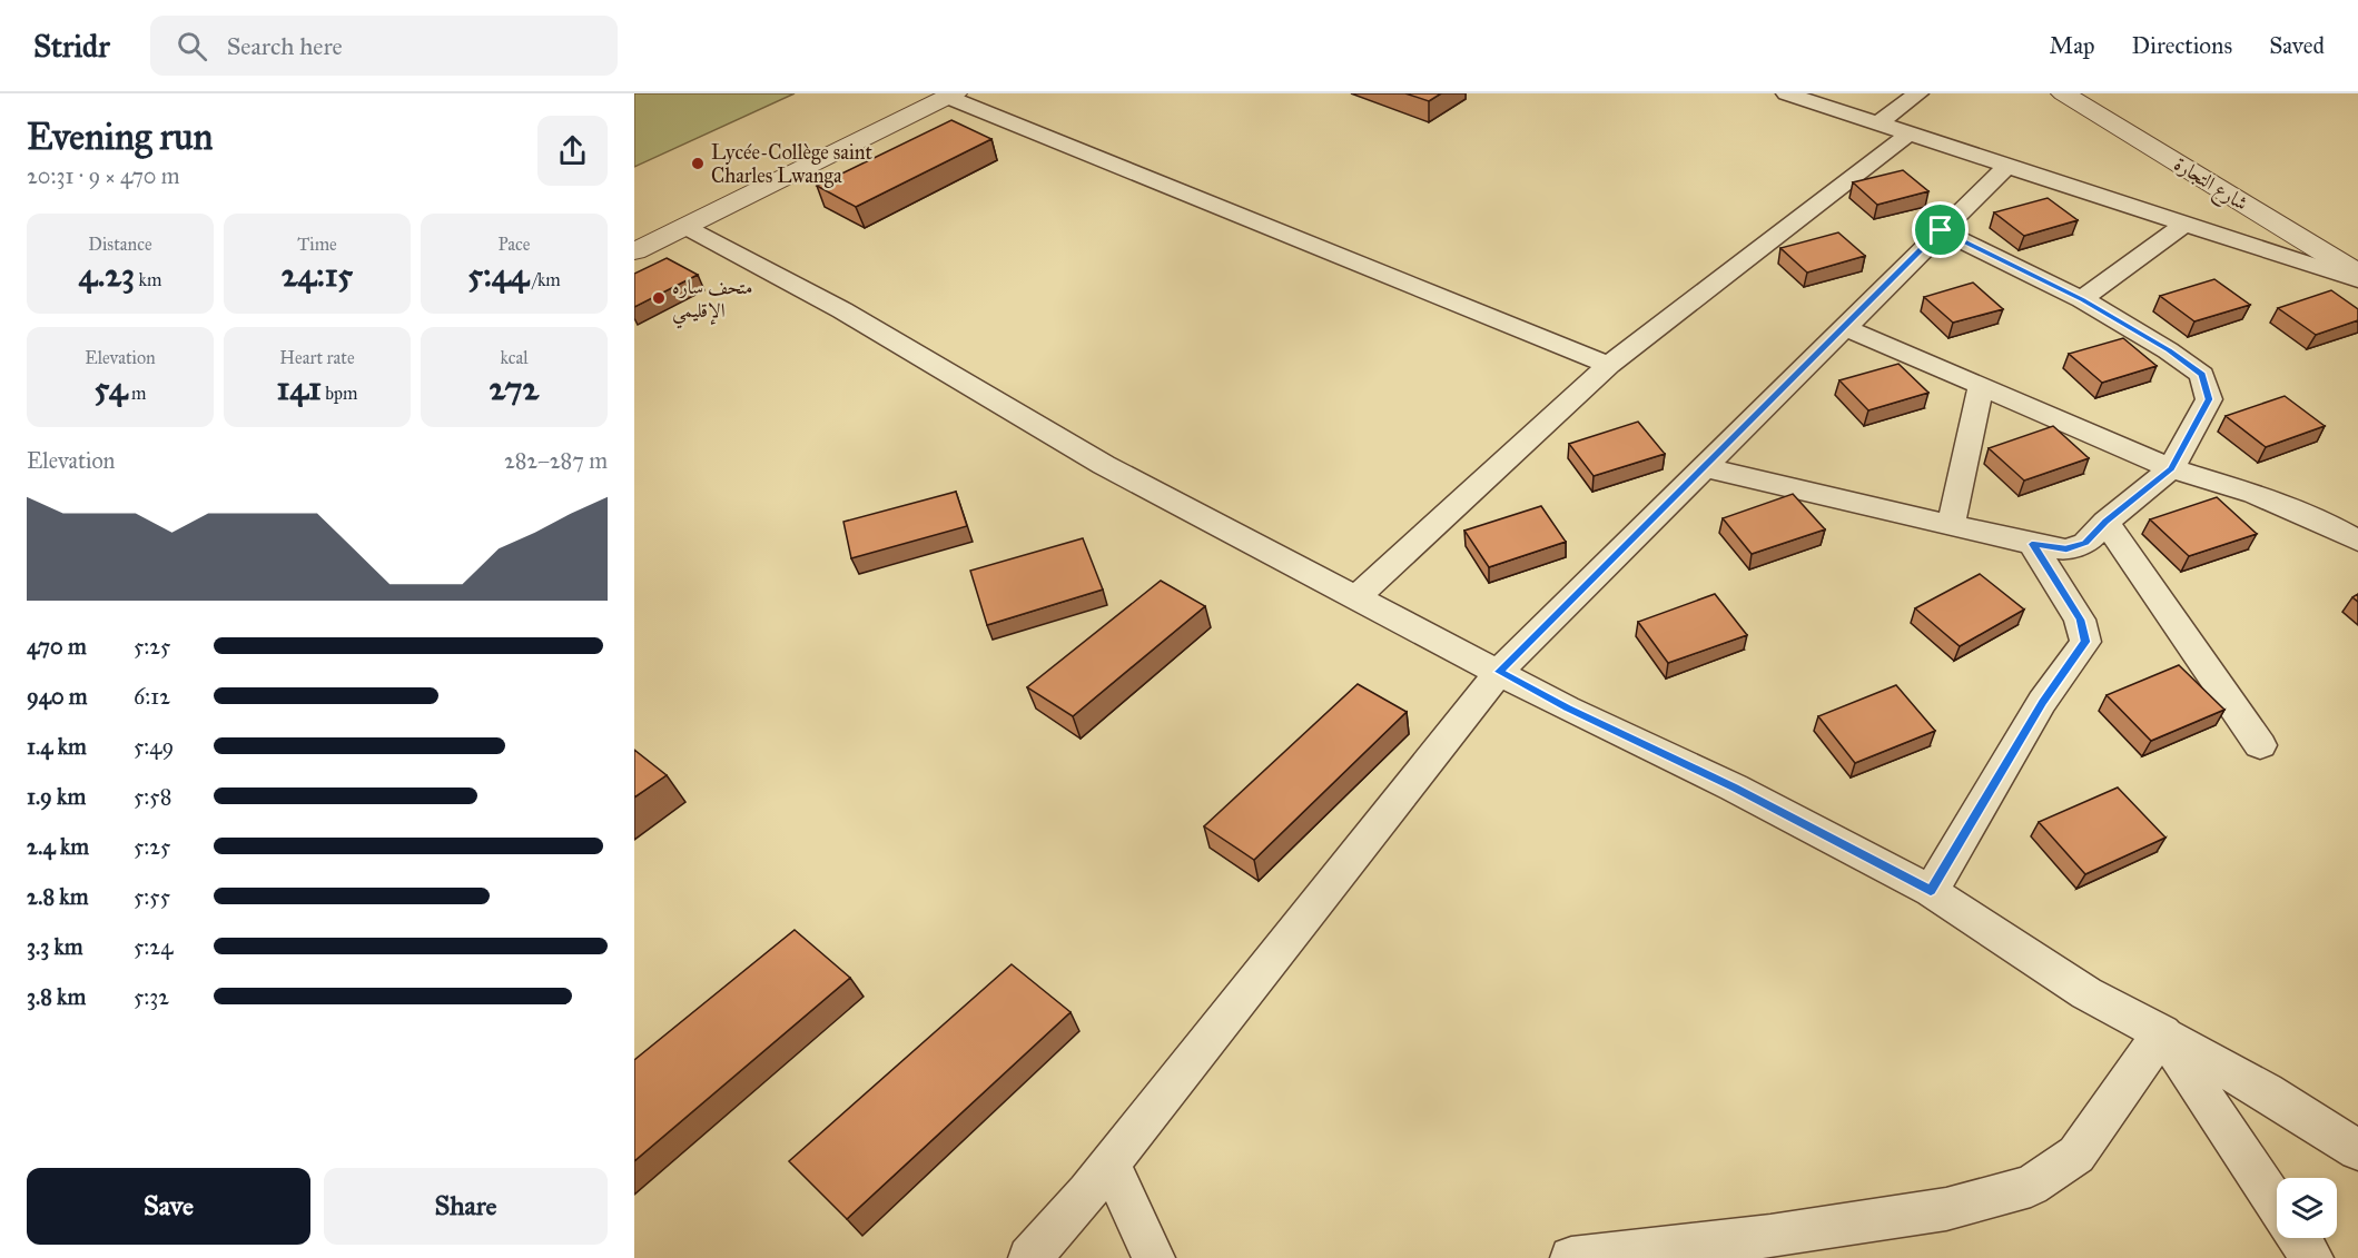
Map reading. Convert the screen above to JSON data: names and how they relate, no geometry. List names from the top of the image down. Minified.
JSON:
{"streets":{"street":["شارع التجارة"]},"places":["Lycée-Collège saint Charles Lwanga","متحف ساره الإقليمي"],"page":{"header":"Stridr","search":"Search here","nav":["Map","Directions","Saved"],"heading":["Evening run","20:31 · 9 × 470 m"],"stats":[["Distance","4.23 km"],["Time","24:15"],["Pace","5:44 /km"],["Elevation","54 m"],["Heart rate","141 bpm"],["kcal","272"]],"chart":["Elevation","282–287 m"],"list":[{"name":"470 m","note":"5:25"},{"name":"940 m","note":"6:12"},{"name":"1.4 km","note":"5:49"},{"name":"1.9 km","note":"5:58"},{"name":"2.4 km","note":"5:25"},{"name":"2.8 km","note":"5:55"},{"name":"3.3 km","note":"5:24"},{"name":"3.8 km","note":"5:32"}],"buttons":["Save","Share"]}}
